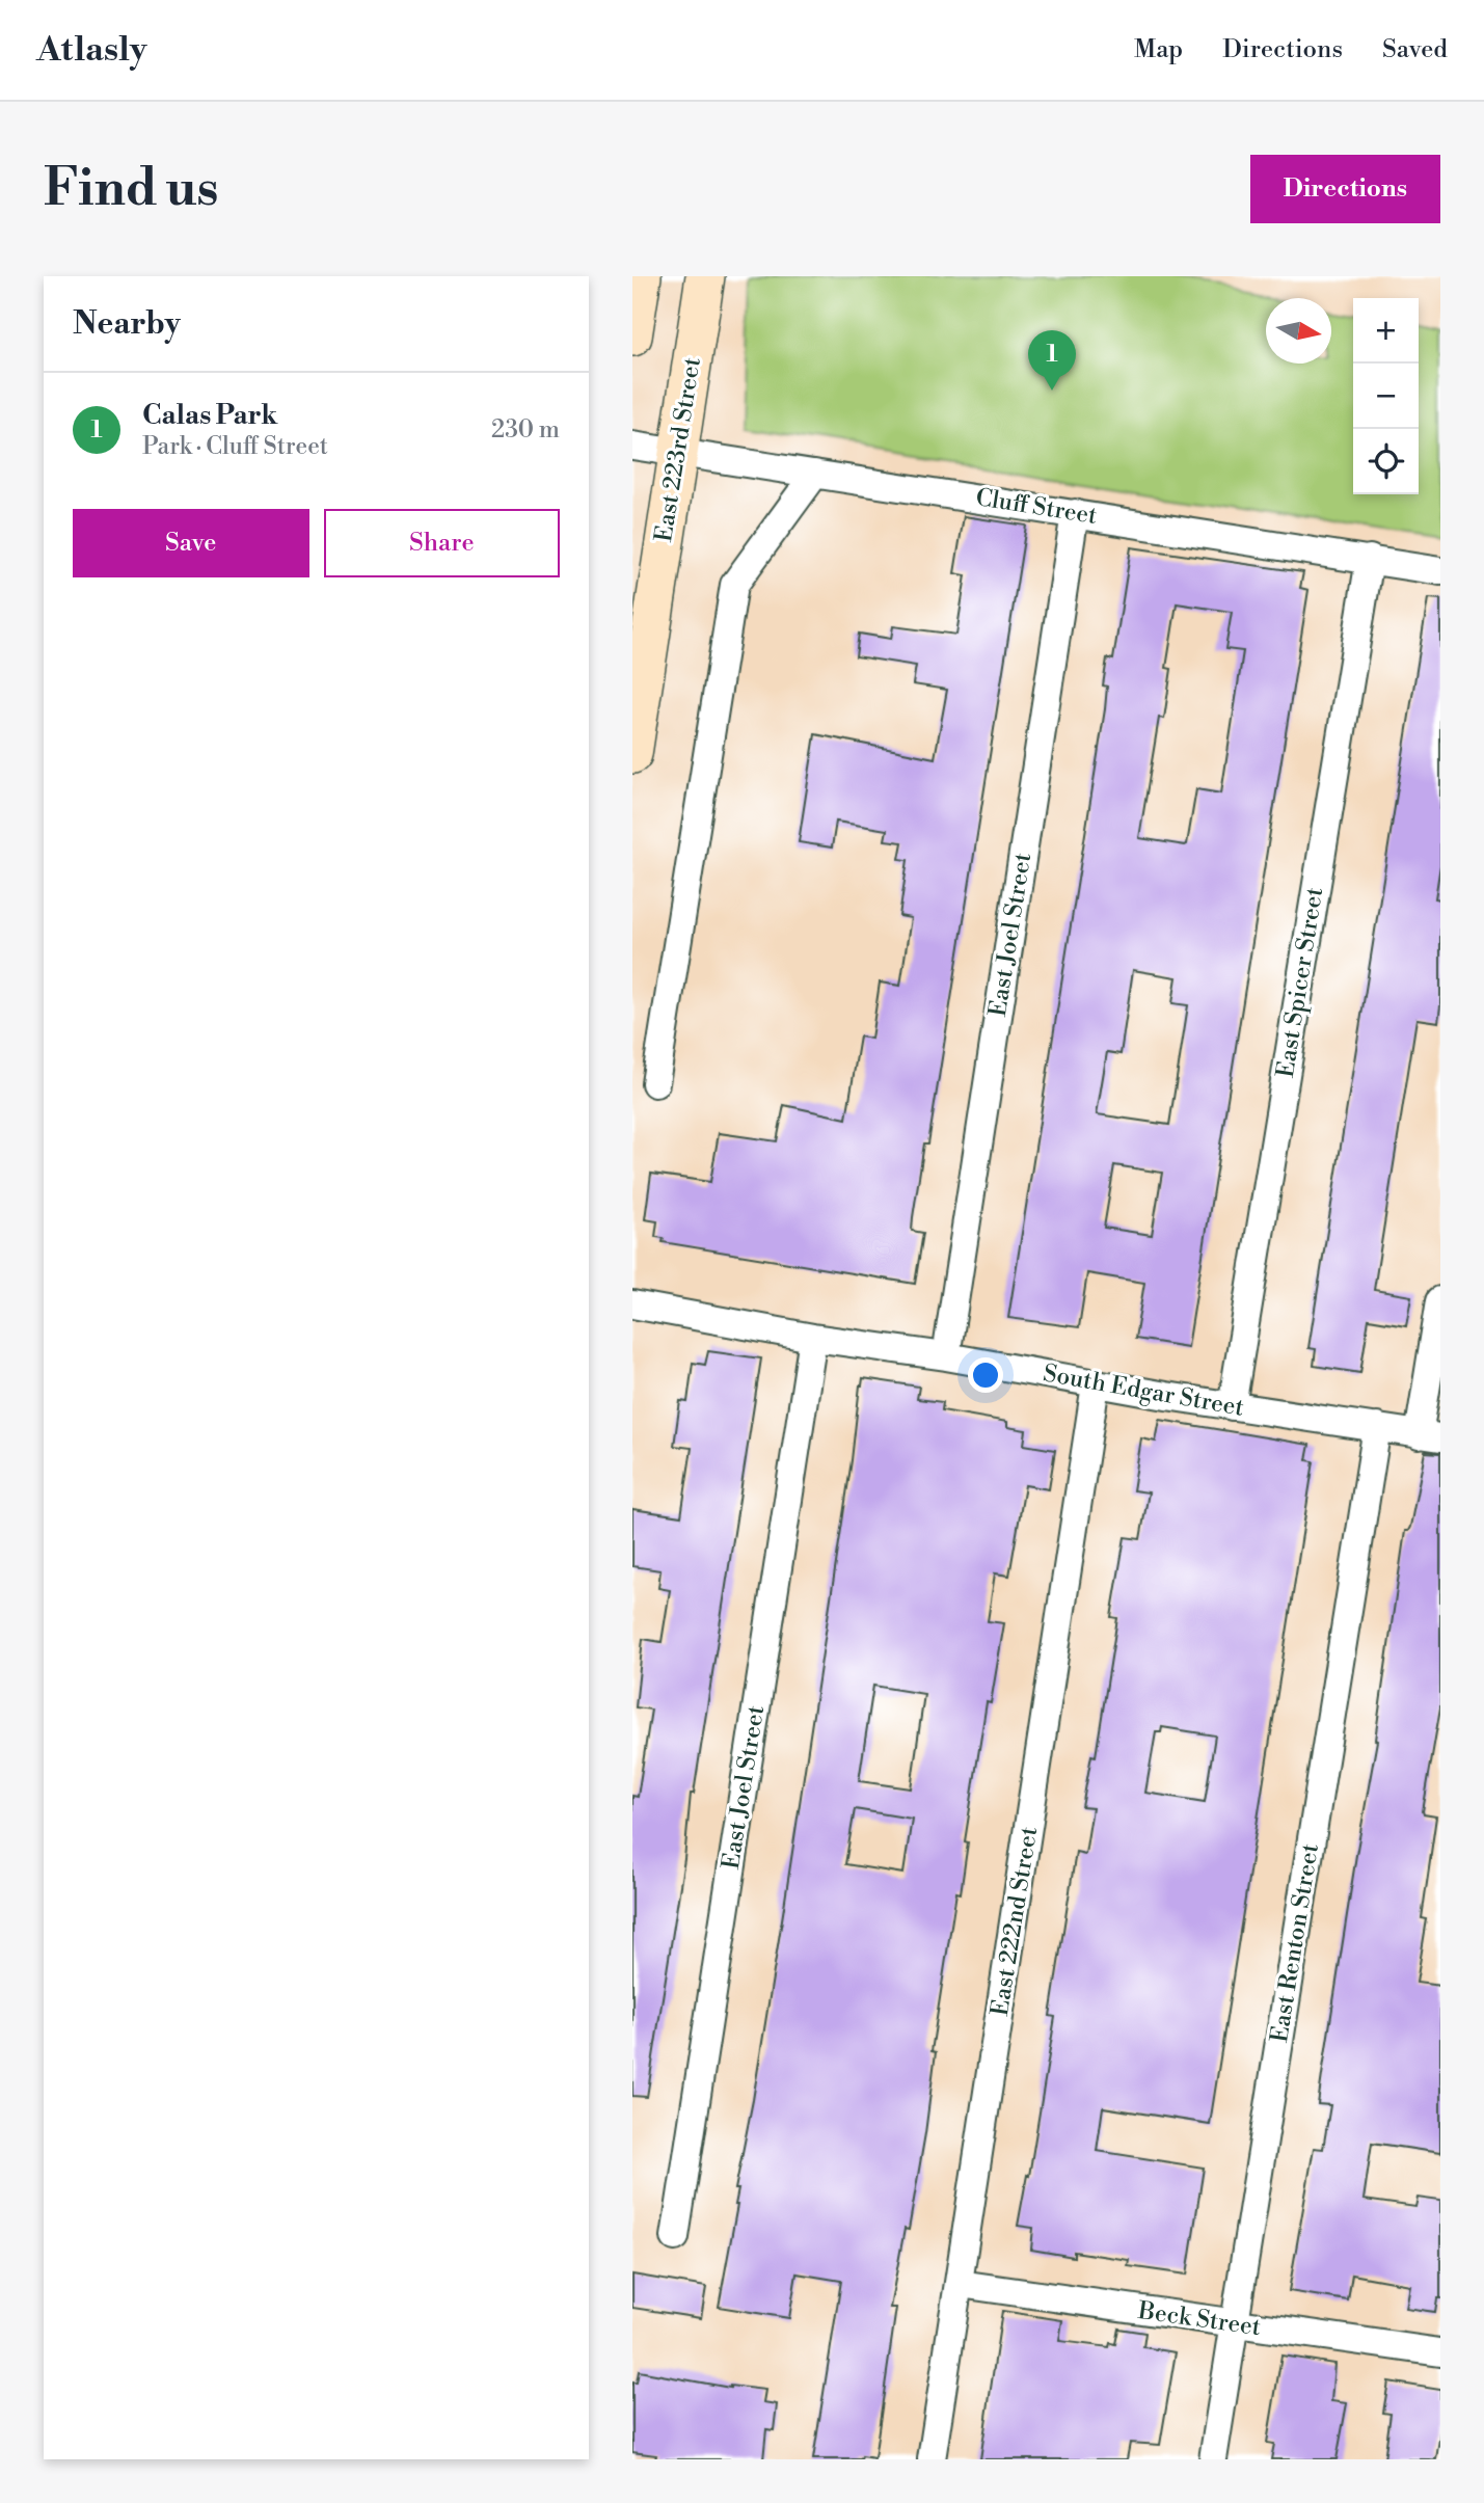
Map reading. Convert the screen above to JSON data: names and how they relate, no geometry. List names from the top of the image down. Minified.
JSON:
{"streets":{"main road":["East 223rd Street"],"street":["Cluff Street","East Joel Street","East Spicer Street","South Edgar Street","East 222nd Street","East Renton Street","Beck Street"]},"crossings":[["East 223rd Street","Cluff Street"],["Cluff Street","East Joel Street"],["Cluff Street","East Spicer Street"],["East Joel Street","South Edgar Street"],["East Spicer Street","South Edgar Street"],["South Edgar Street","East 222nd Street"],["South Edgar Street","East Renton Street"],["East 222nd Street","Beck Street"],["East Renton Street","Beck Street"]],"north":"right","page":{"header":"Atlasly","nav":["Map","Directions","Saved"],"buttons":["Directions",["Save","Share"]],"title":"Find us","heading":"Nearby","map_buttons":["+","−"],"pins":"1","list":[{"mark":"1","name":"Calas Park","note":"Park · Cluff Street","value":"230 m"}]}}
